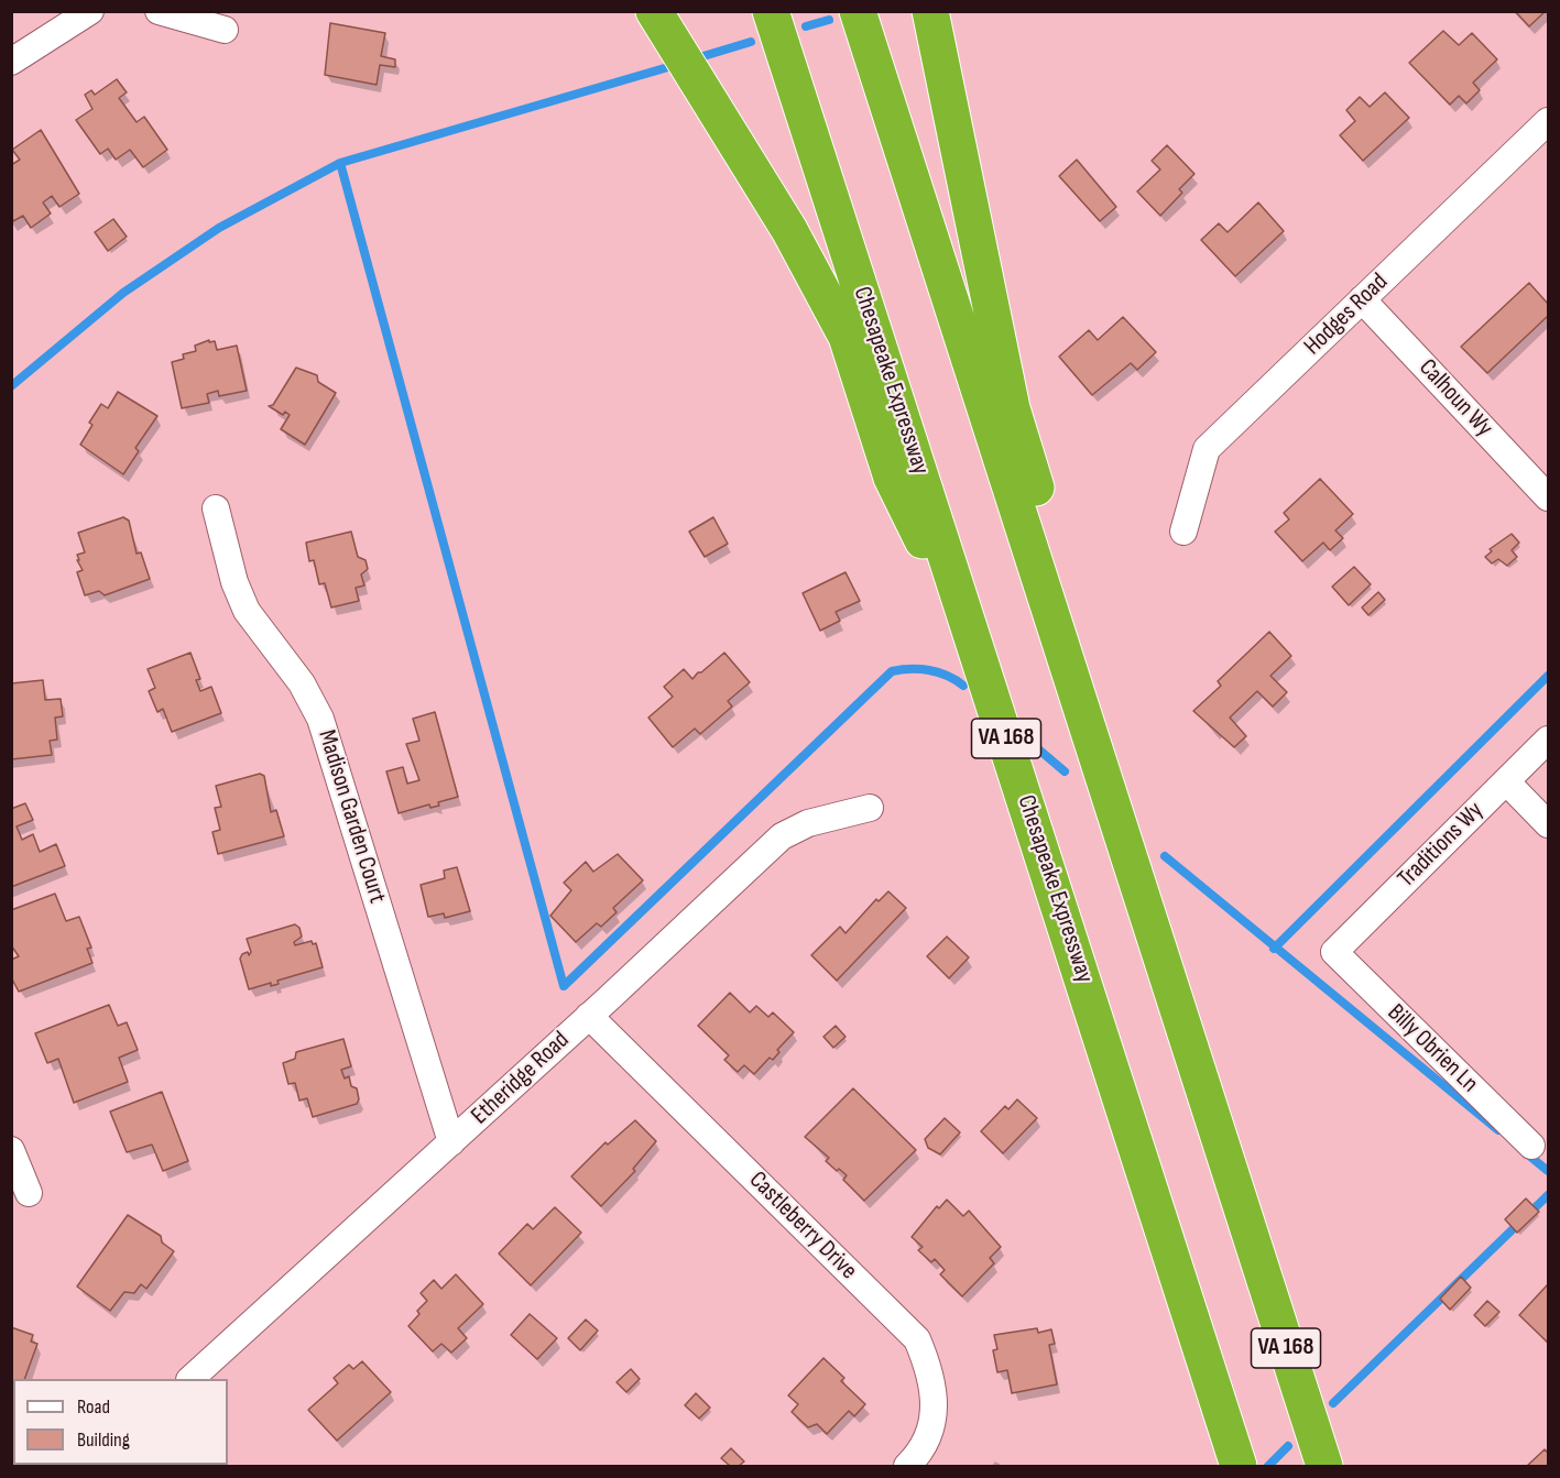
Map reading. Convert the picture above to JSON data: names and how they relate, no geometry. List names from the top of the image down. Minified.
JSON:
{"streets":{"highway":["Chesapeake Expressway","VA 168"],"street":["Hodges Road","Calhoun Wy","Madison Garden Court","Traditions Wy","Billy Obrien Ln","Etheridge Road","Castleberry Drive"]},"crossings":[["Hodges Road","Calhoun Wy"],["Madison Garden Court","Etheridge Road"],["Traditions Wy","Billy Obrien Ln"],["Etheridge Road","Castleberry Drive"]],"legend":["Road","Building"]}
